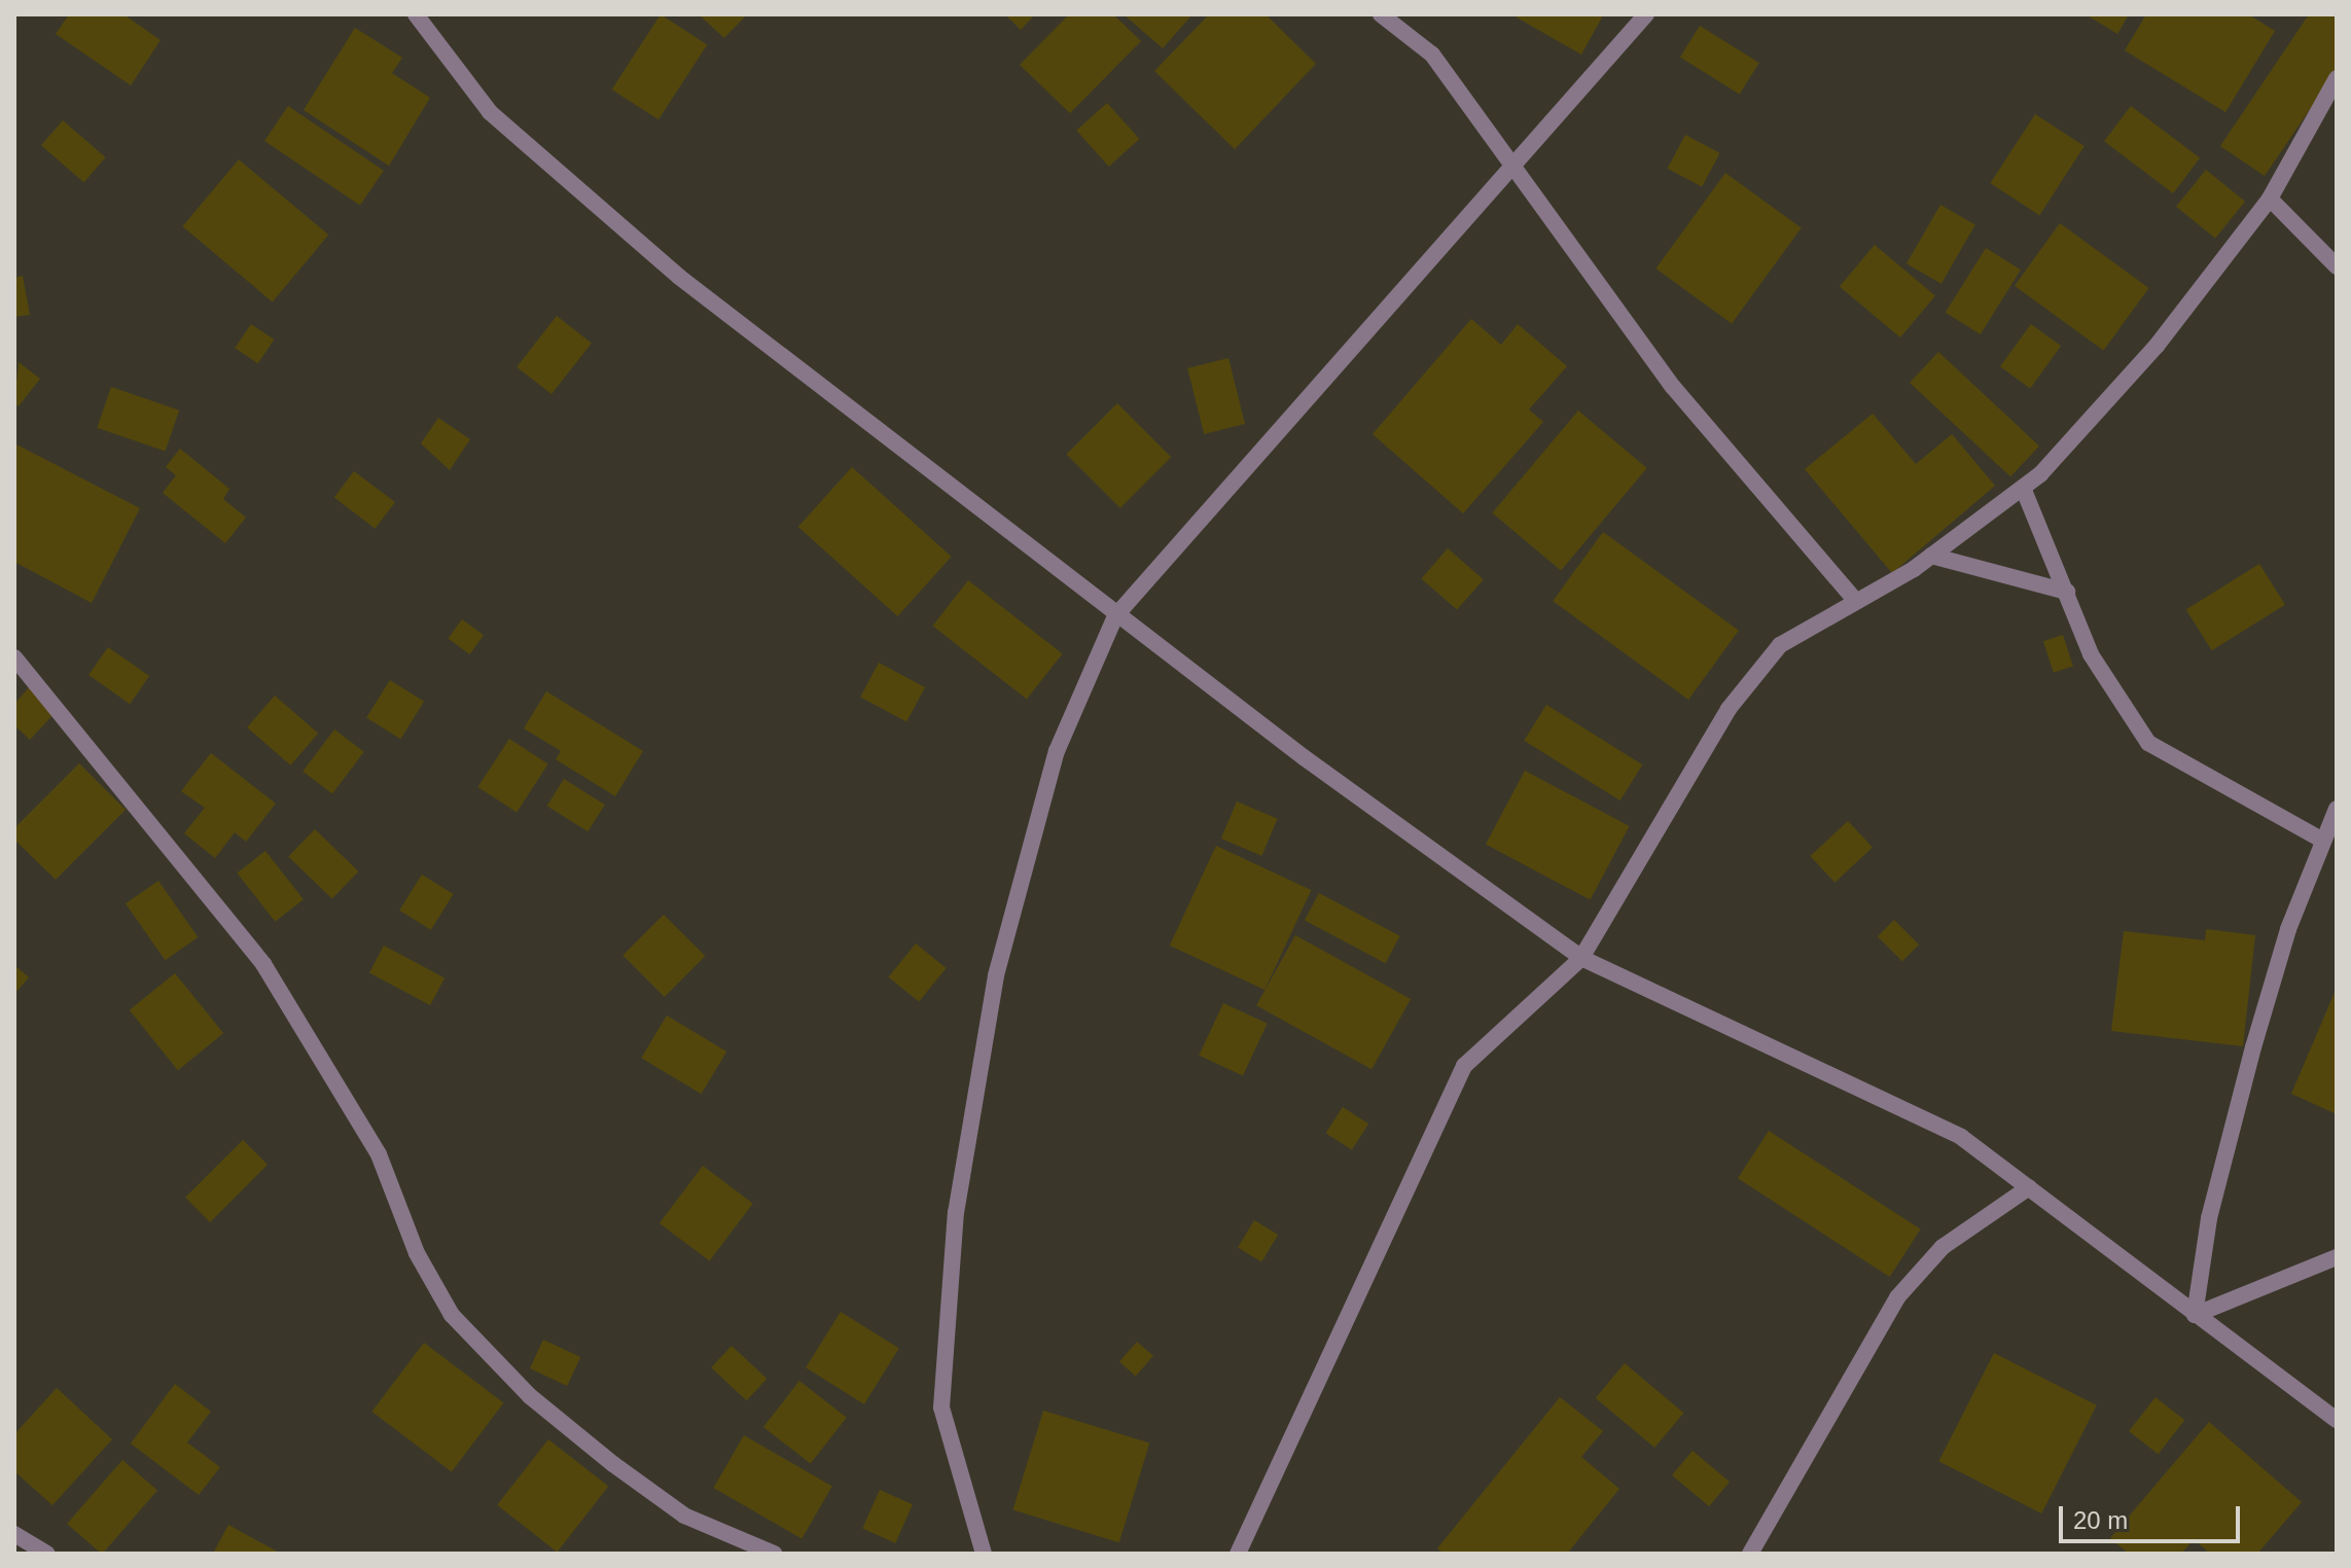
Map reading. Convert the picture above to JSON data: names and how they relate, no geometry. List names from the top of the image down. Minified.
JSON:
{"scale_bar":"20 m"}
